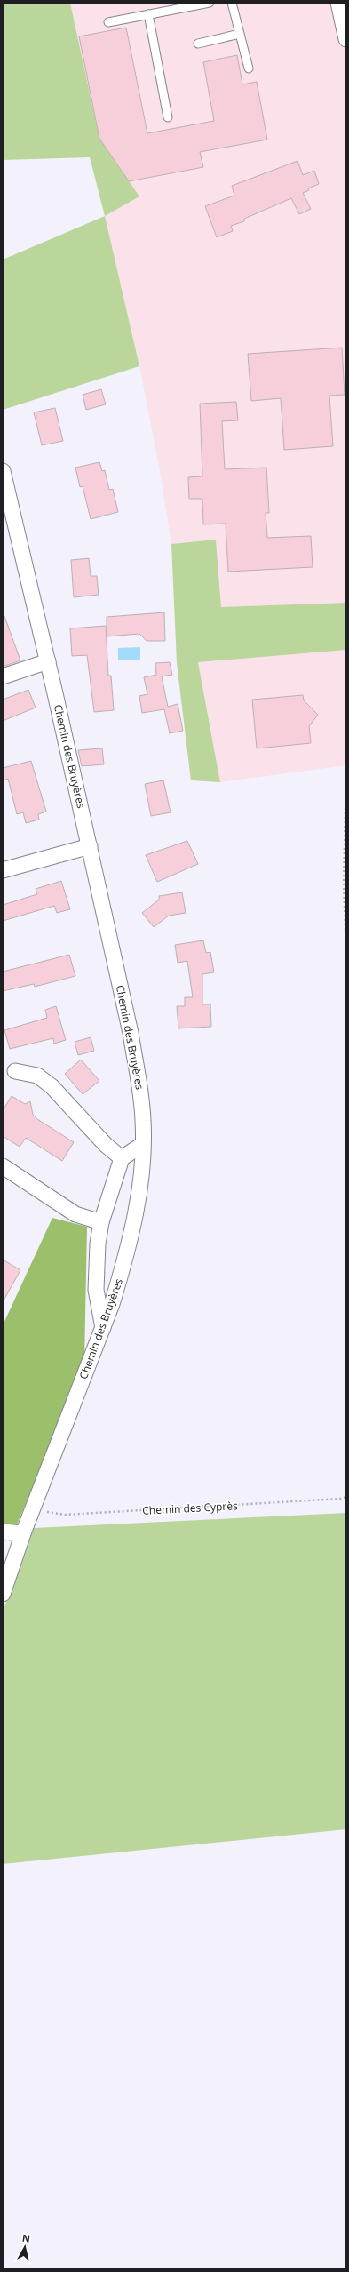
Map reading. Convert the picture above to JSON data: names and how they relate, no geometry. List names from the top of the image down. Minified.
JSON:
{"streets":{"street":["Chemin des Bruyères"],"path":["Chemin des Cyprès"]},"crossings":[["Chemin des Bruyères","Chemin des Cyprès"]],"north":"top"}
